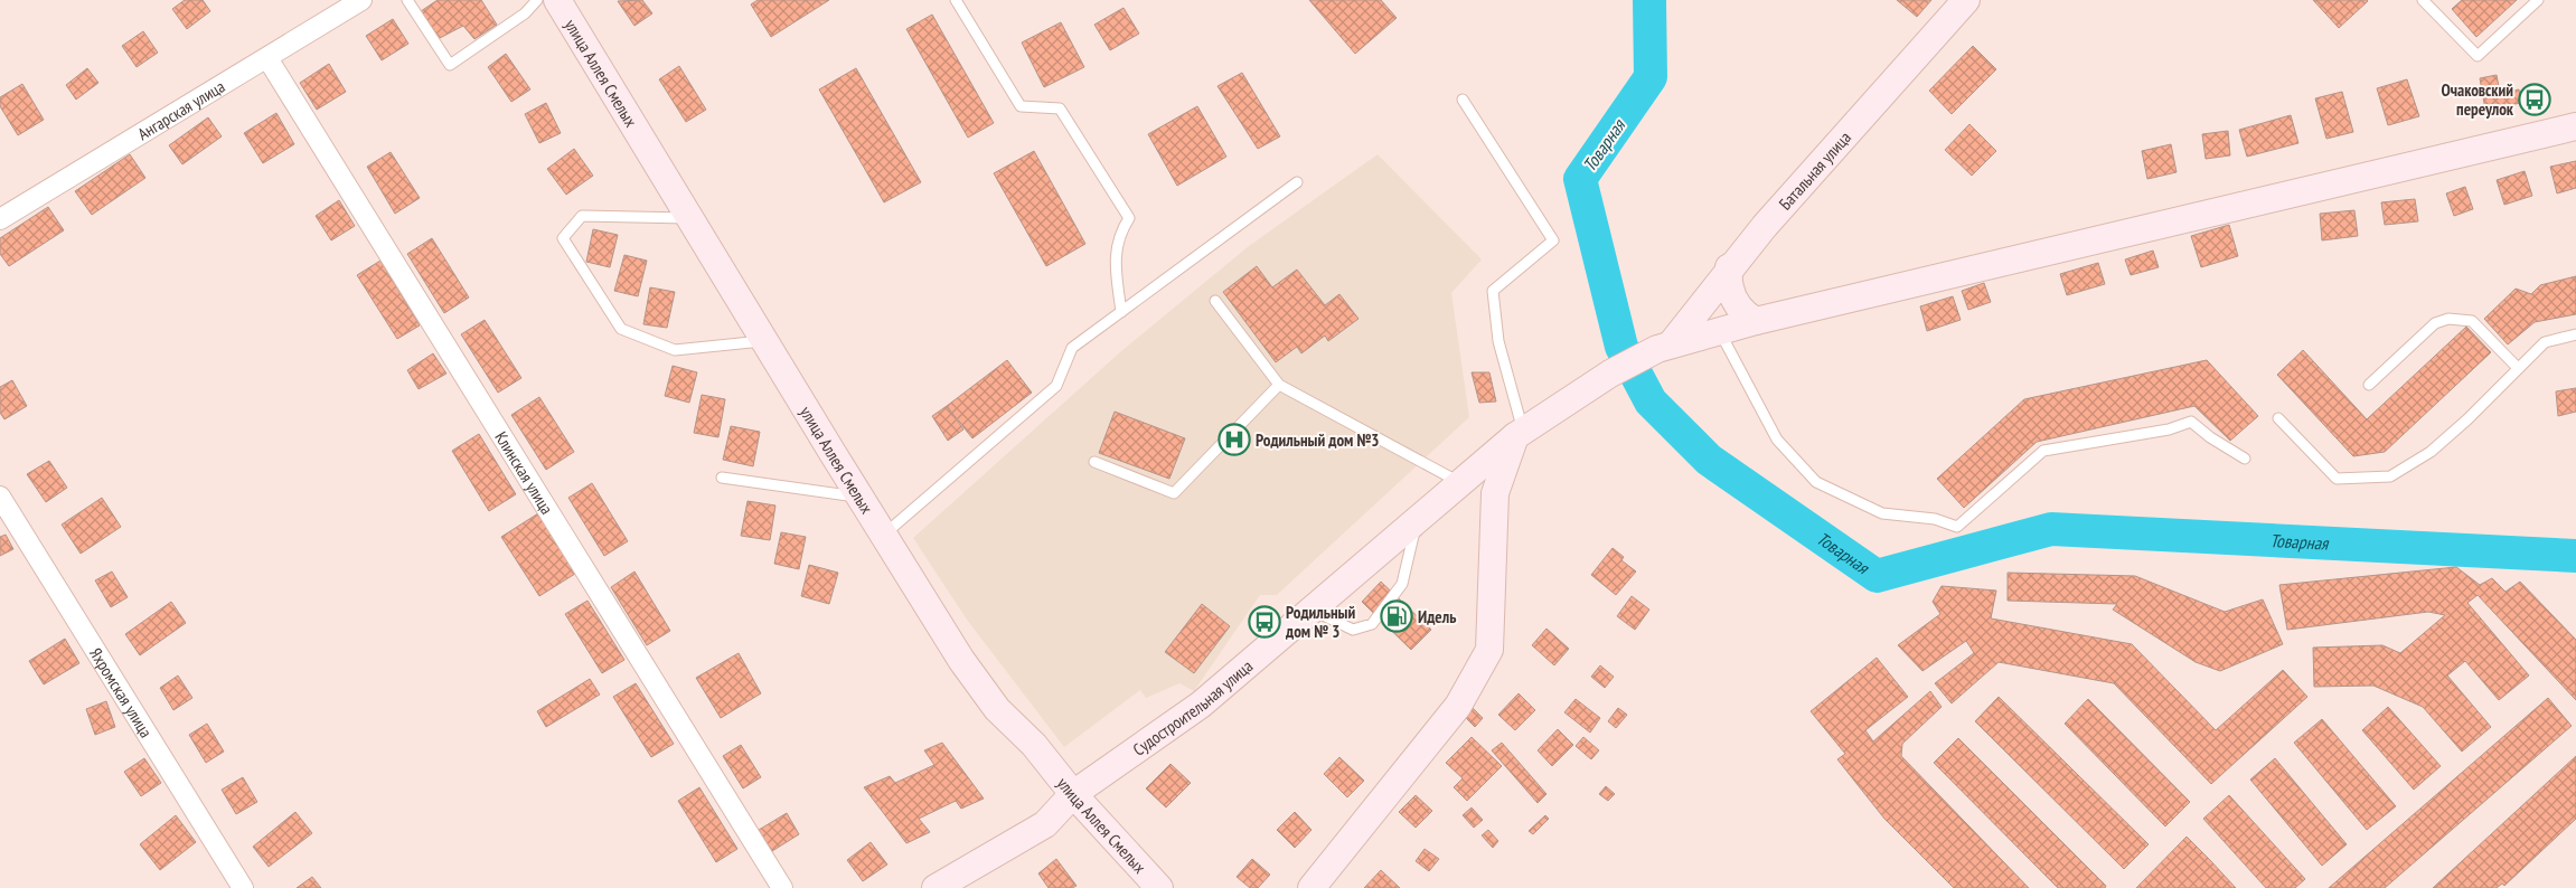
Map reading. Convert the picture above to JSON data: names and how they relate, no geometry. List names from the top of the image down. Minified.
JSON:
{"streets":{"main road":["улица Аллея Смелых","Батальная улица","Судостроительная улица"],"street":["Ангарская улица","Клинская улица","Яхромская улица"]},"crossings":[["улица Аллея Смелых","Судостроительная улица"],["Ангарская улица","Клинская улица"],["Батальная улица","Судостроительная улица"]],"water":["Товарная"],"places":{"bus stop":["Очаковский переулок","Родильный дом № 3"],"hospital":["Родильный дом №3"],"fuel station":["Идель"]}}
